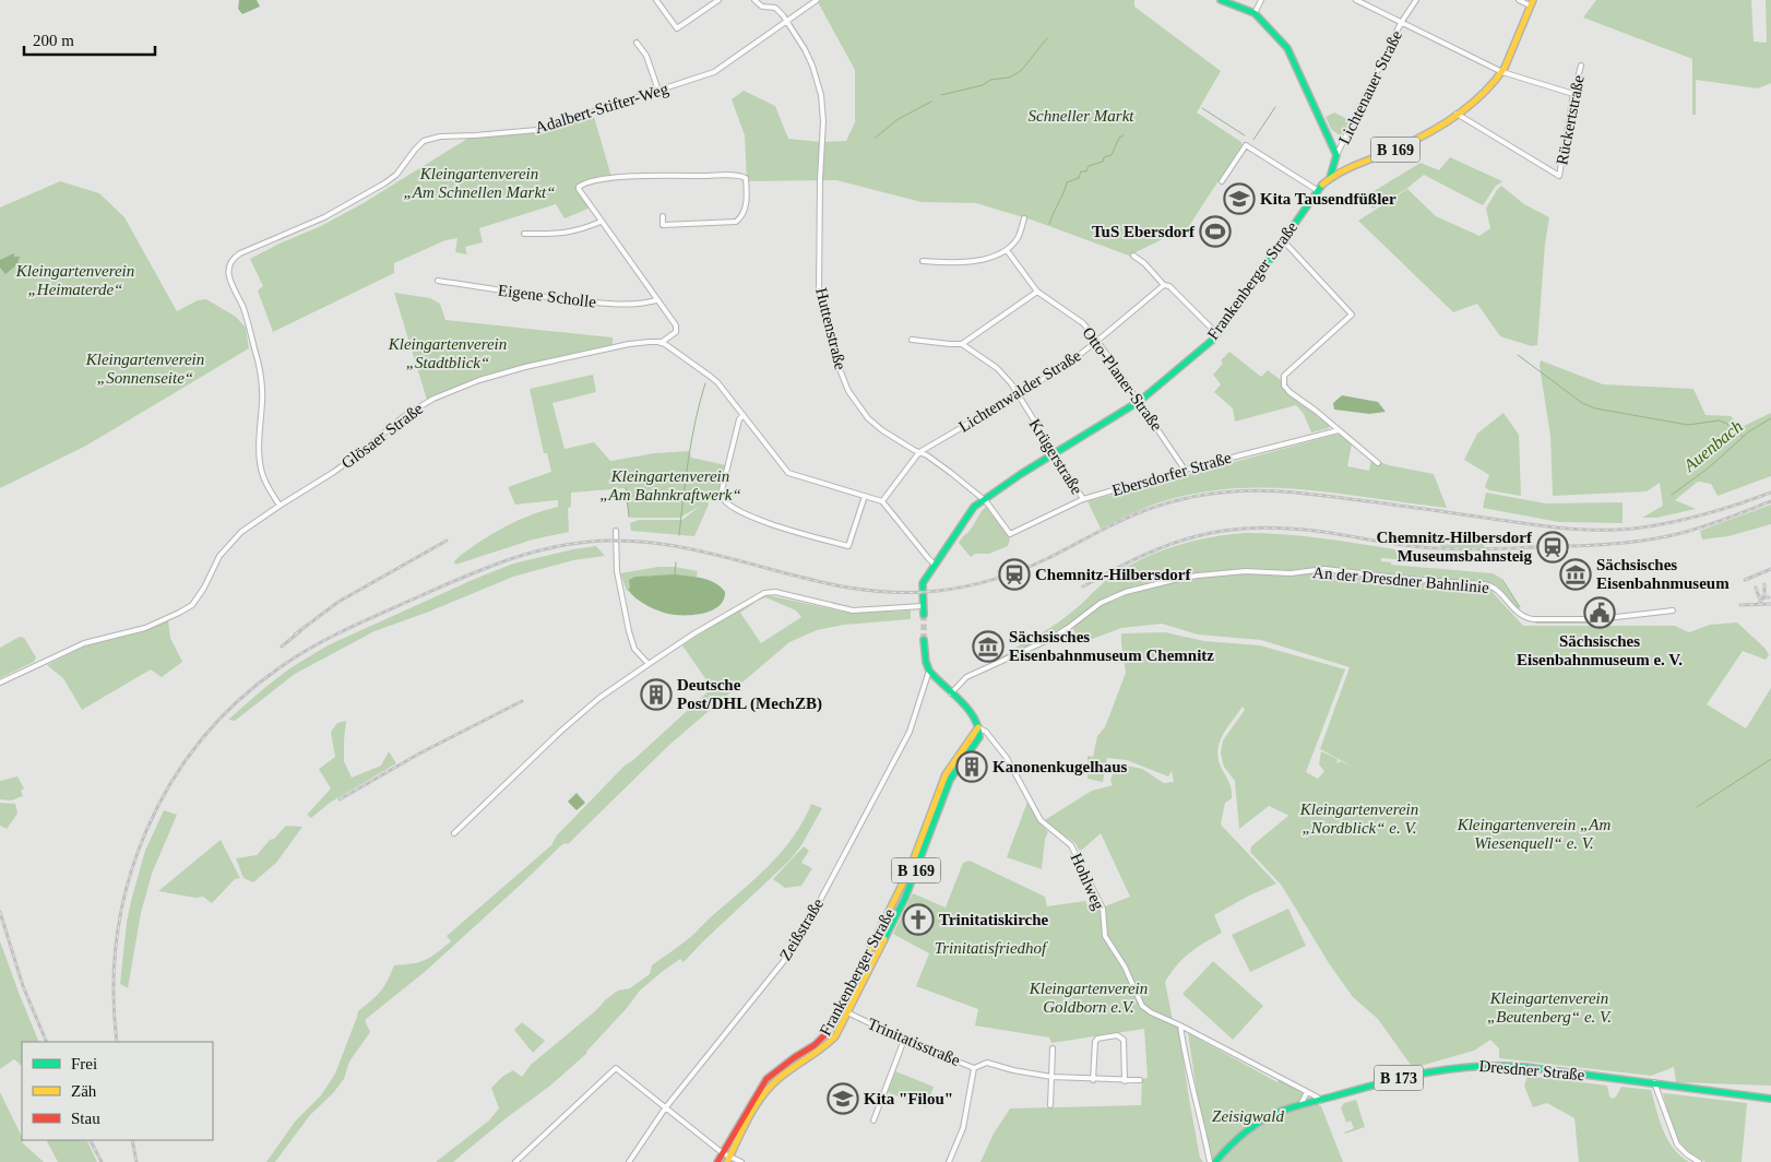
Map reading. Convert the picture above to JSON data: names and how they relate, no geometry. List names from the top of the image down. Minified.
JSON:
{"streets":{"main road":["Lichtenauer Straße","B 169","Frankenberger Straße","Dresdner Straße","B 173"],"street":["Adalbert-Stifter-Weg","Rückertstraße","Eigene Scholle","Huttenstraße","Otto-Planer-Straße","Lichtenwalder Straße","Glösaer Straße","Krügerstraße","Ebersdorfer Straße","An der Dresdner Bahnlinie","Hohlweg","Zeißstraße","Trinitatisstraße"]},"crossings":[["Lichtenauer Straße","Frankenberger Straße"],["Adalbert-Stifter-Weg","Huttenstraße"],["Adalbert-Stifter-Weg","Glösaer Straße"],["Rückertstraße","Frankenberger Straße"],["Frankenberger Straße","Huttenstraße"],["Frankenberger Straße","Otto-Planer-Straße"],["Frankenberger Straße","Krügerstraße"],["Frankenberger Straße","Hohlweg"],["Frankenberger Straße","Trinitatisstraße"],["Huttenstraße","Lichtenwalder Straße"],["Huttenstraße","Ebersdorfer Straße"],["Otto-Planer-Straße","Lichtenwalder Straße"],["Otto-Planer-Straße","Ebersdorfer Straße"],["Lichtenwalder Straße","Krügerstraße"],["Krügerstraße","Ebersdorfer Straße"],["Hohlweg","Dresdner Straße"],["Dresdner Straße","B 173"]],"water":["Auenbach"],"parks":["Schneller Markt","Kleingartenverein „Am Schnellen Markt“","Kleingartenverein „Heimaterde“","Kleingartenverein „Stadtblick“","Kleingartenverein „Sonnenseite“","Kleingartenverein „Am Bahnkraftwerk“","Kleingartenverein „Nordblick“ e. V.","Kleingartenverein „Am Wiesenquell“ e. V.","Trinitatisfriedhof","Kleingartenverein Goldborn e.V.","Kleingartenverein „Beutenberg“ e. V.","Zeisigwald"],"places":{"school or university":["Kita Tausendfüßler","Kita \"Filou\""],"sports":["TuS Ebersdorf"],"station":["Chemnitz-Hilbersdorf Museumsbahnsteig","Chemnitz-Hilbersdorf"],"museum":["Sächsisches Eisenbahnmuseum","Sächsisches Eisenbahnmuseum Chemnitz"],"public building":["Sächsisches Eisenbahnmuseum e. V."],"building":["Deutsche Post/DHL (MechZB)","Kanonenkugelhaus"],"church":["Trinitatiskirche"]},"legend":["Frei","Zäh","Stau"],"scale_bar":"200 m"}
